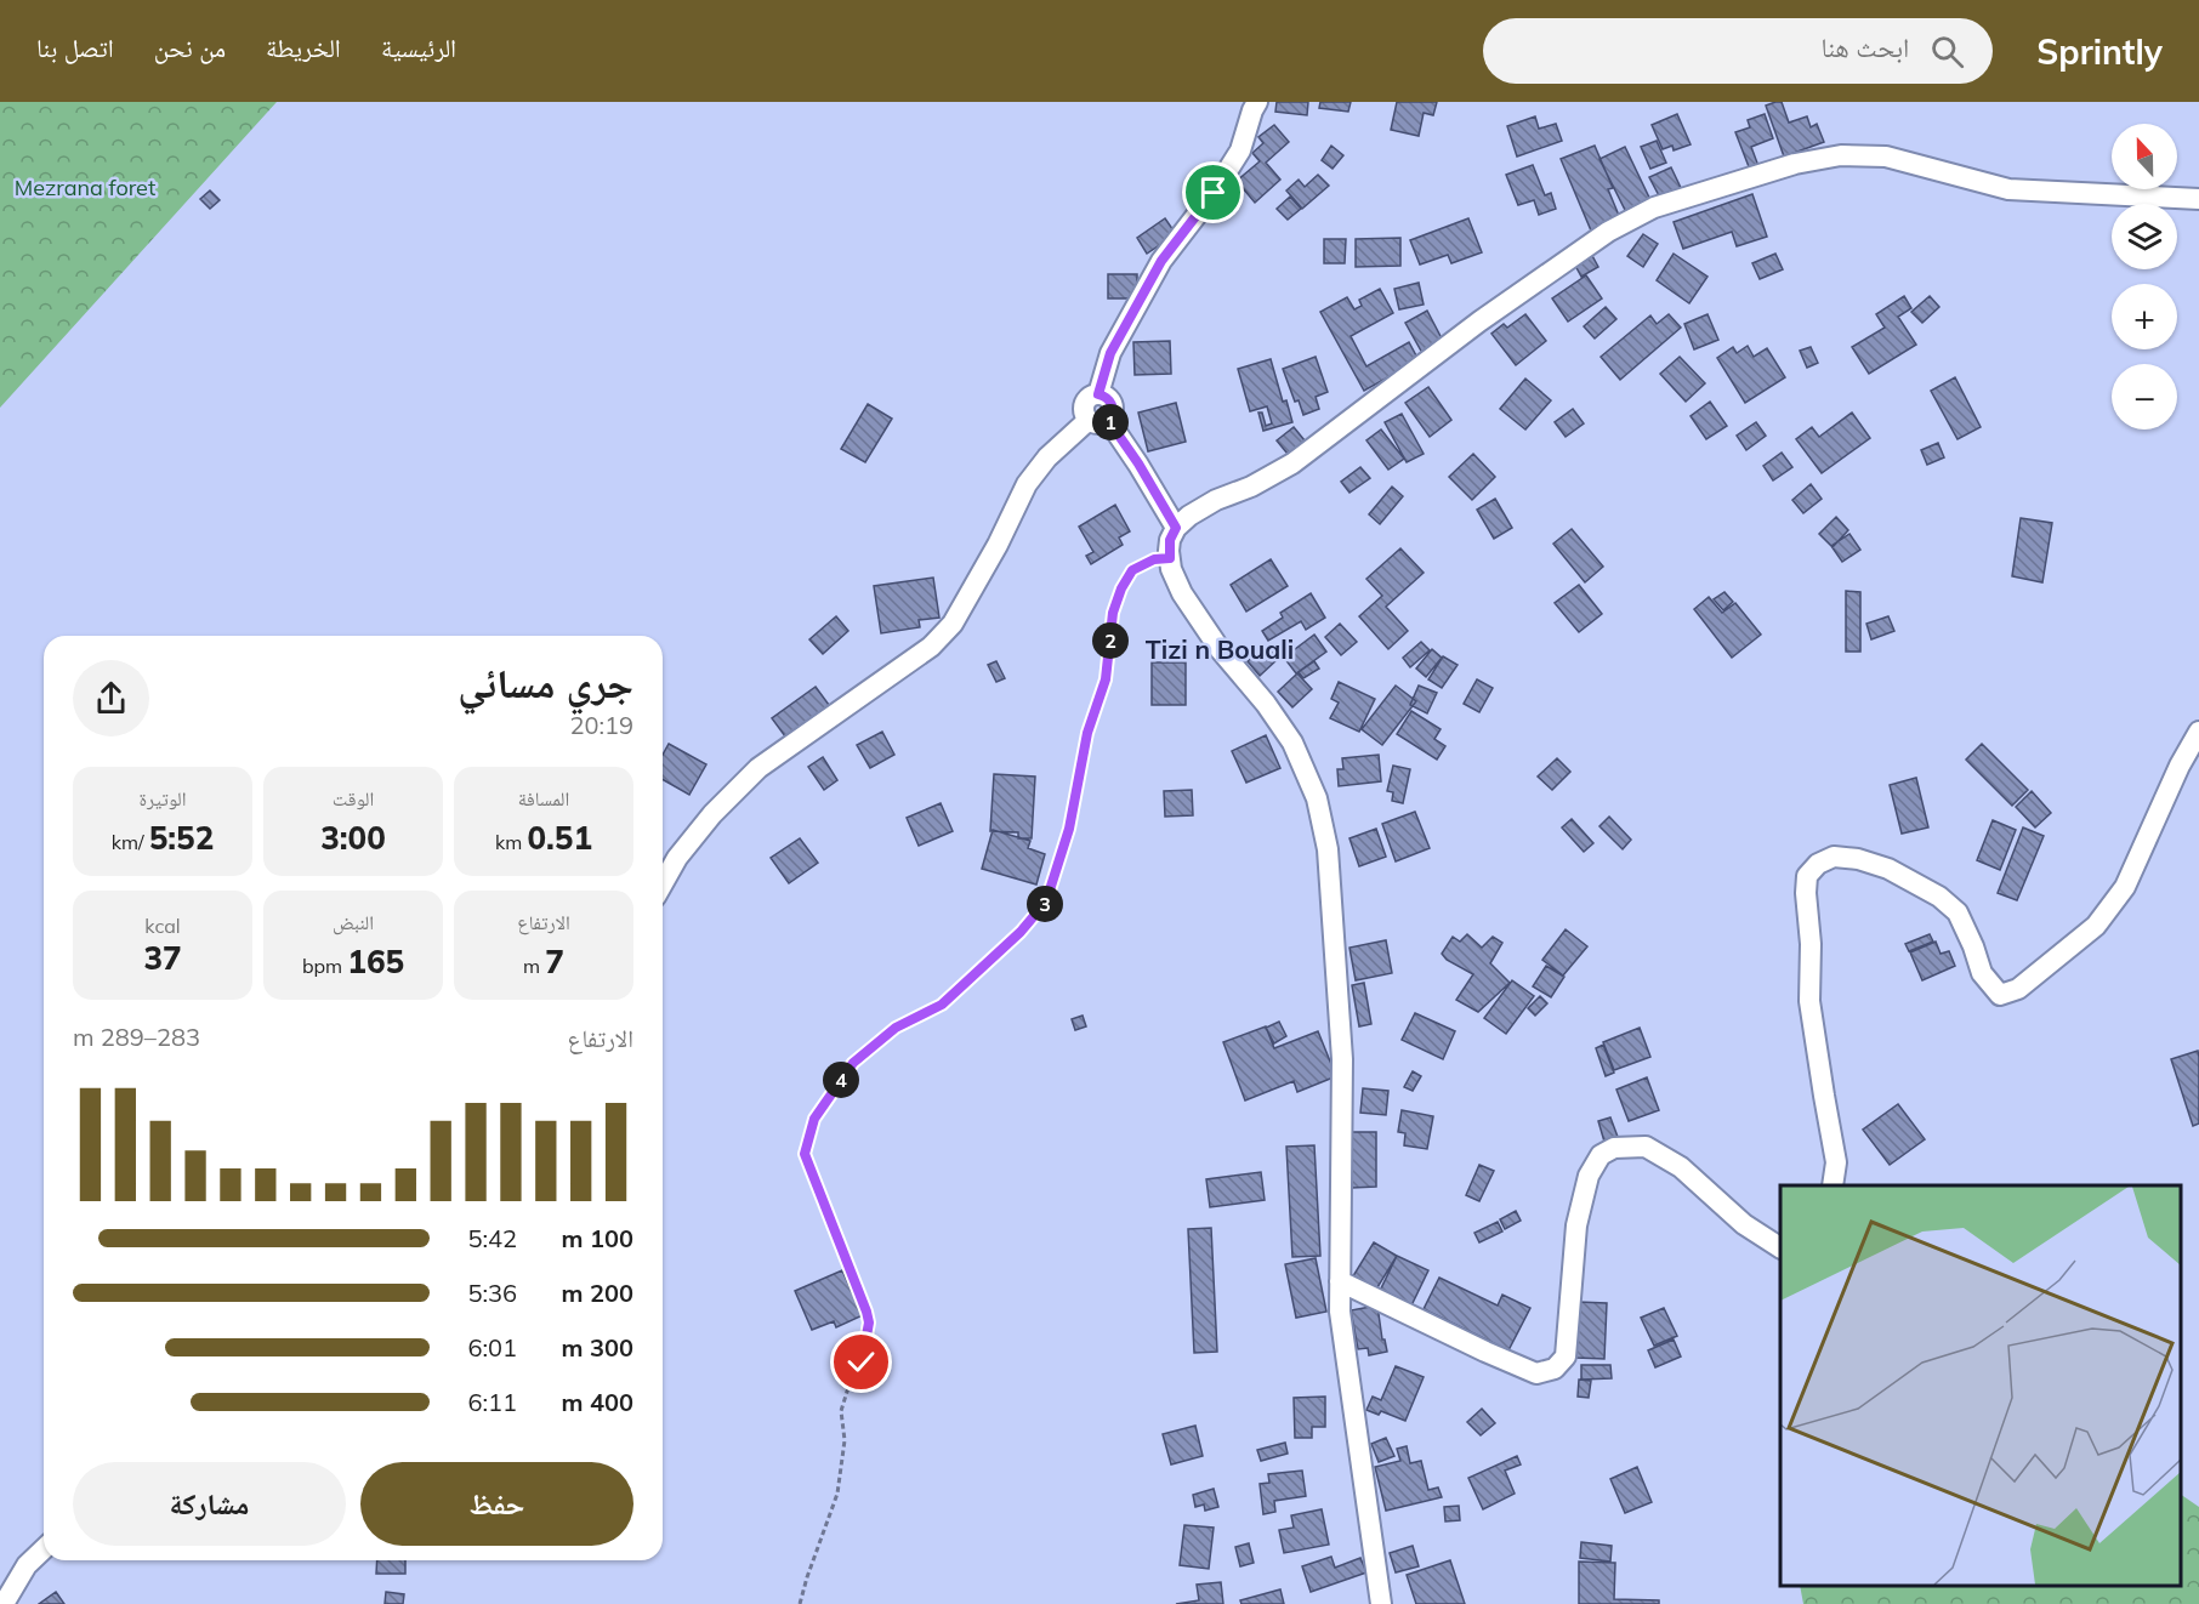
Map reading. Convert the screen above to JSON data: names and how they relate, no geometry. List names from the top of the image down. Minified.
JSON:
{"districts":["Tizi n Bouali"],"parks":["Mezrana foret"],"north":"top","page":{"header":"Sprintly","search":"ابحث هنا","nav":["الرئيسية","الخريطة","من نحن","اتصل بنا"],"map_buttons":["+","−"],"pins":["1","2","3","4"],"heading":["جري مسائي","20:19"],"stats":[["المسافة","0.51 km"],["الوقت","3:00"],["الوتيرة","5:52 /km"],["الارتفاع","7 m"],["النبض","165 bpm"],["kcal","37"]],"chart":["الارتفاع","283–289 m"],"list":[{"name":"100 m","note":"5:42"},{"name":"200 m","note":"5:36"},{"name":"300 m","note":"6:01"},{"name":"400 m","note":"6:11"}],"buttons":["حفظ","مشاركة"]}}
